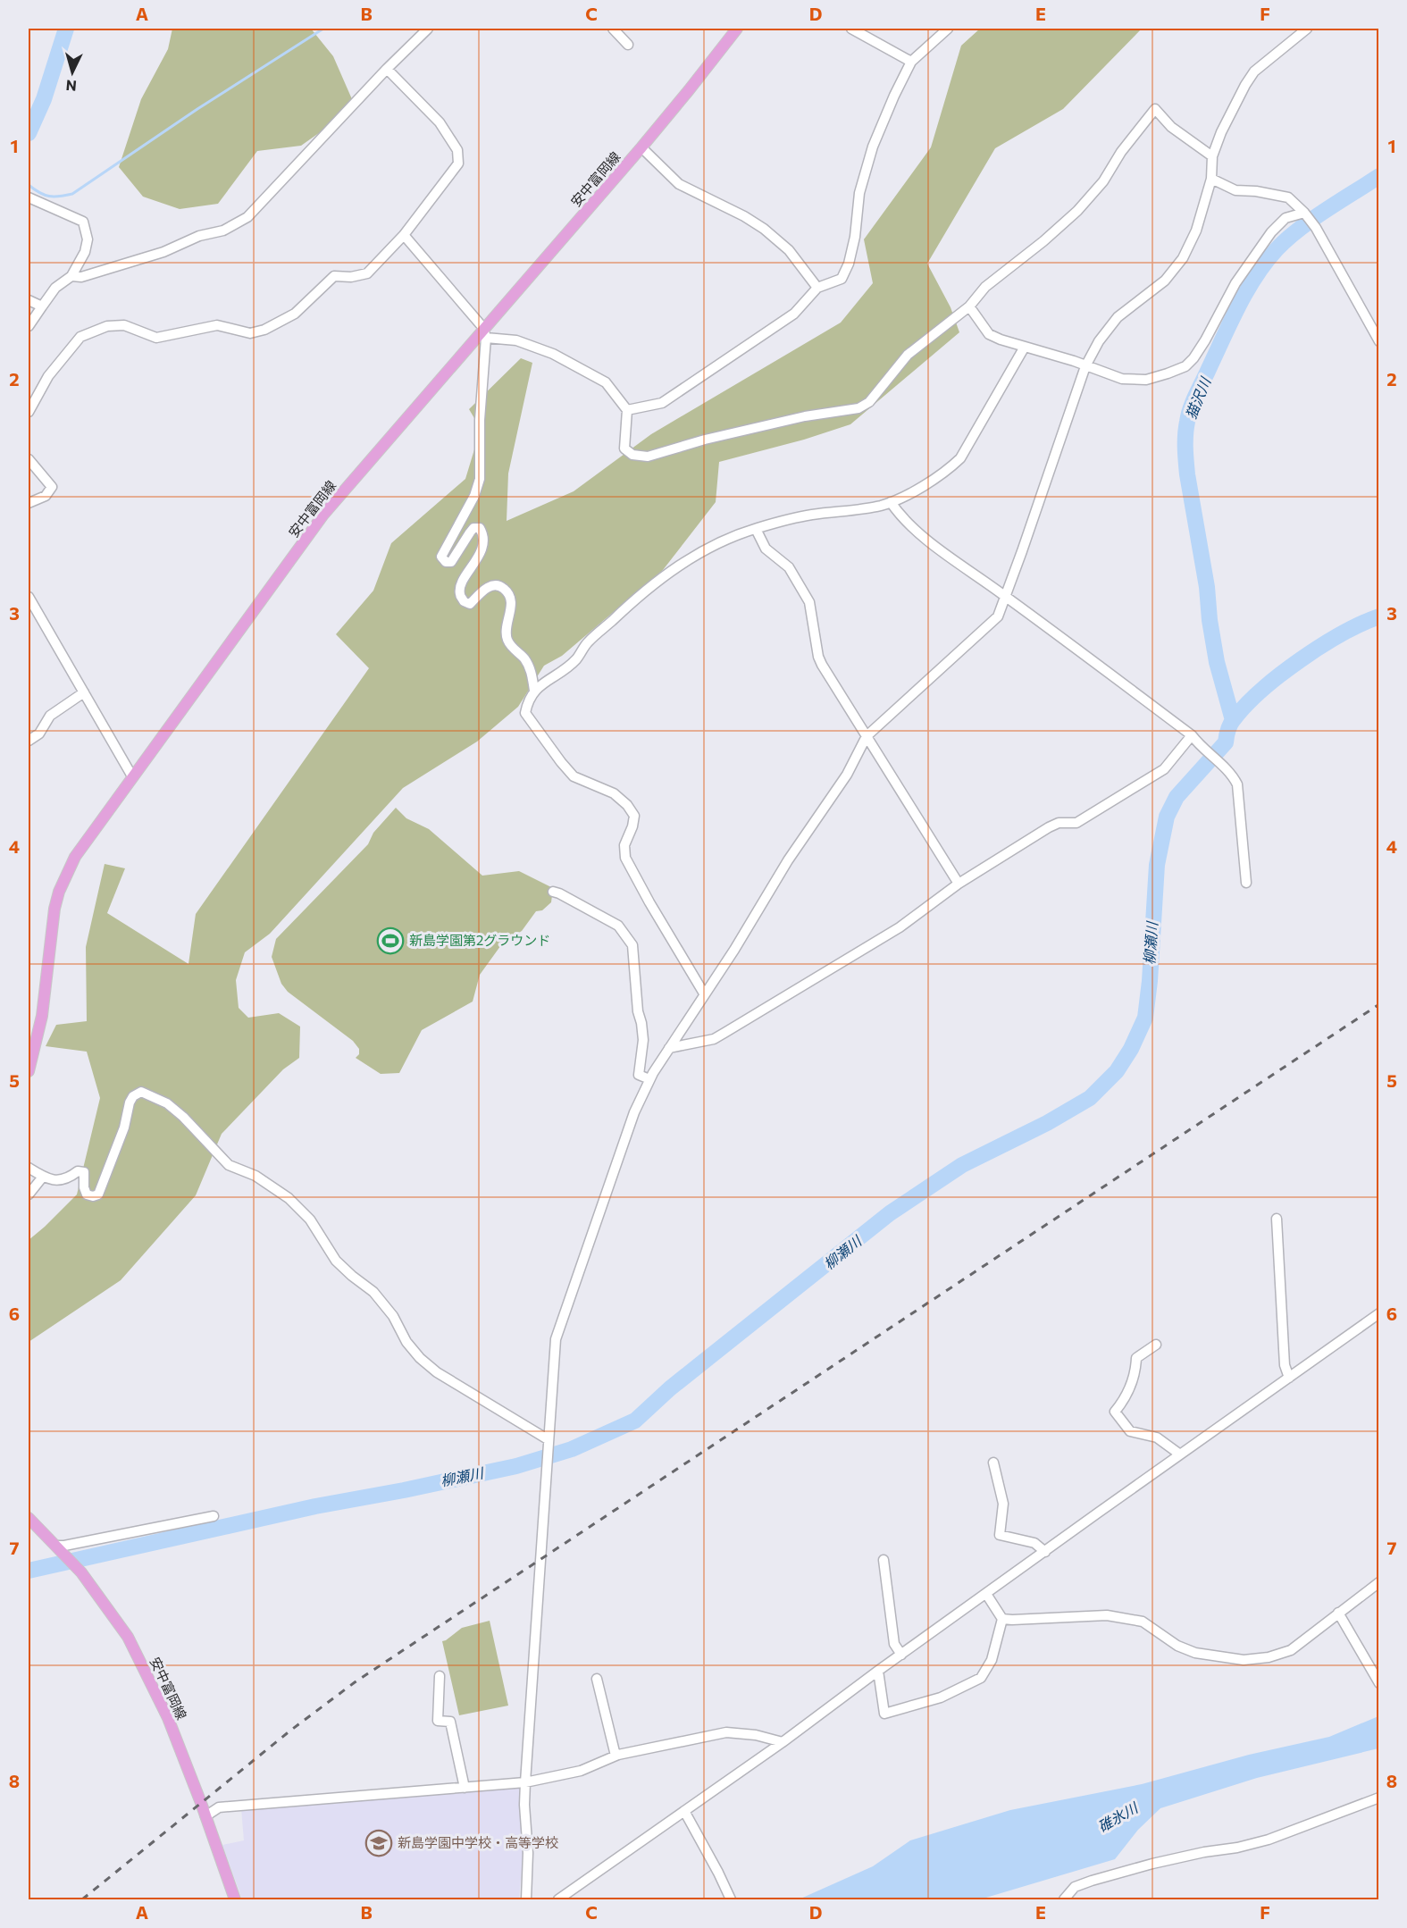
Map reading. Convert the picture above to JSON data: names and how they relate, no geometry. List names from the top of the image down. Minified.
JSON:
{"streets":{"main road":["安中富岡線"]},"water":["猫沢川","柳瀬川","碓氷川"],"places":{"sports":["新島学園第2グラウンド"],"school or university":["新島学園中学校・高等学校"]},"north":"bottom","grid":{"columns":["A","B","C","D","E","F"],"rows":["1","2","3","4","5","6","7","8"]}}
